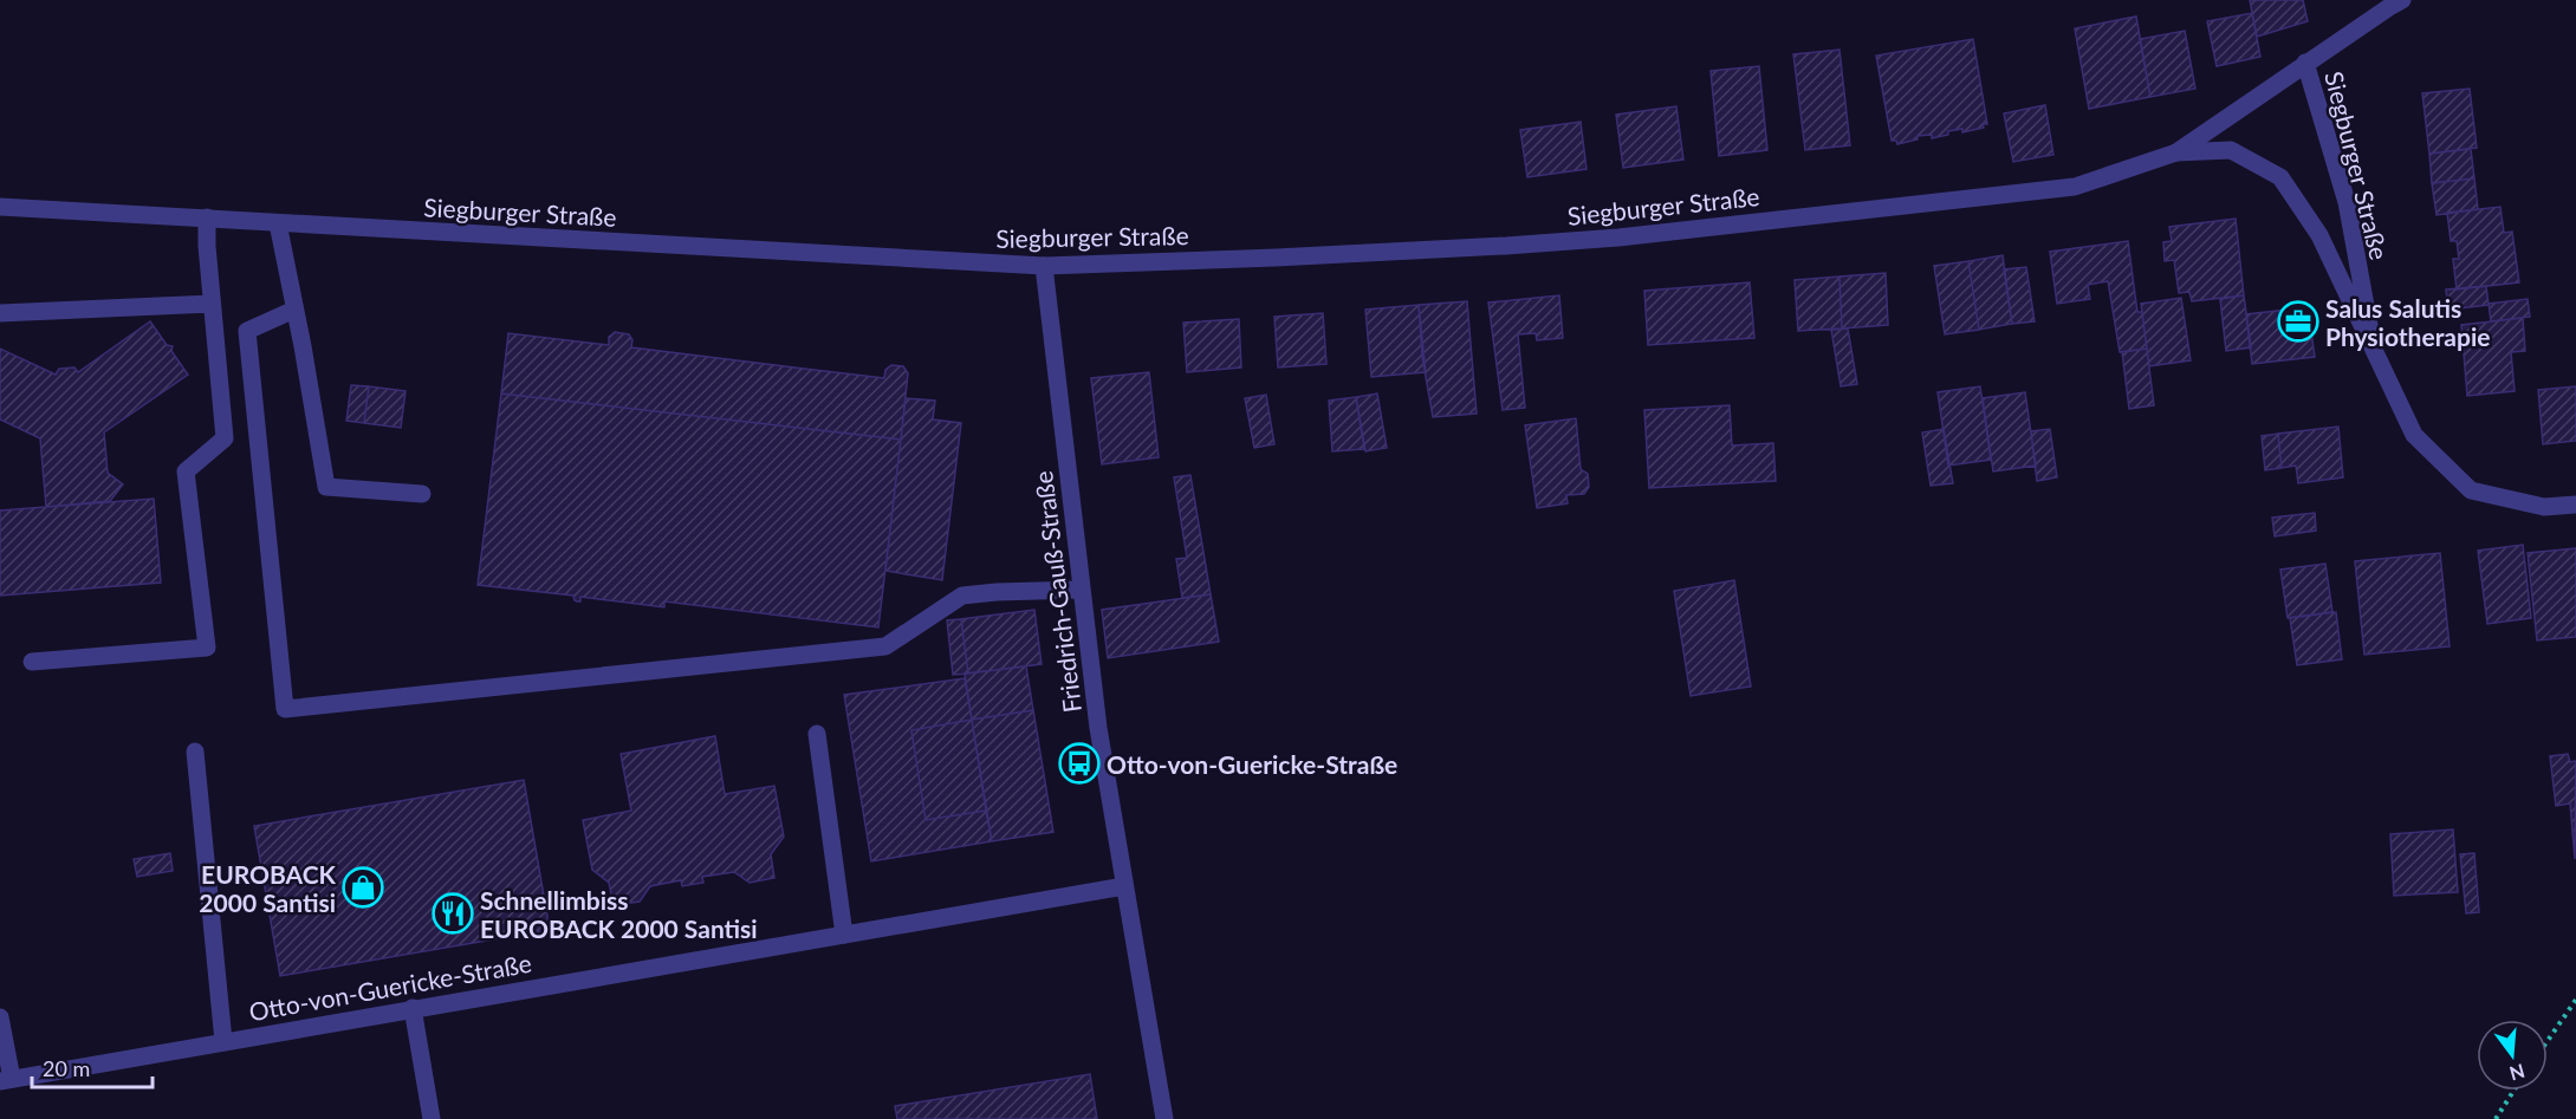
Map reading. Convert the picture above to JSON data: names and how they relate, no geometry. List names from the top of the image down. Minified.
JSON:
{"streets":{"street":["Siegburger Straße","Friedrich-Gauß-Straße","Otto-von-Guericke-Straße"]},"crossings":[["Siegburger Straße","Friedrich-Gauß-Straße"],["Friedrich-Gauß-Straße","Otto-von-Guericke-Straße"]],"places":{"office":["Salus Salutis Physiotherapie"],"bus stop":["Otto-von-Guericke-Straße"],"shop":["EUROBACK 2000 Santisi"],"restaurant":["Schnellimbiss EUROBACK 2000 Santisi"]},"scale_bar":"20 m","north":"bottom"}
